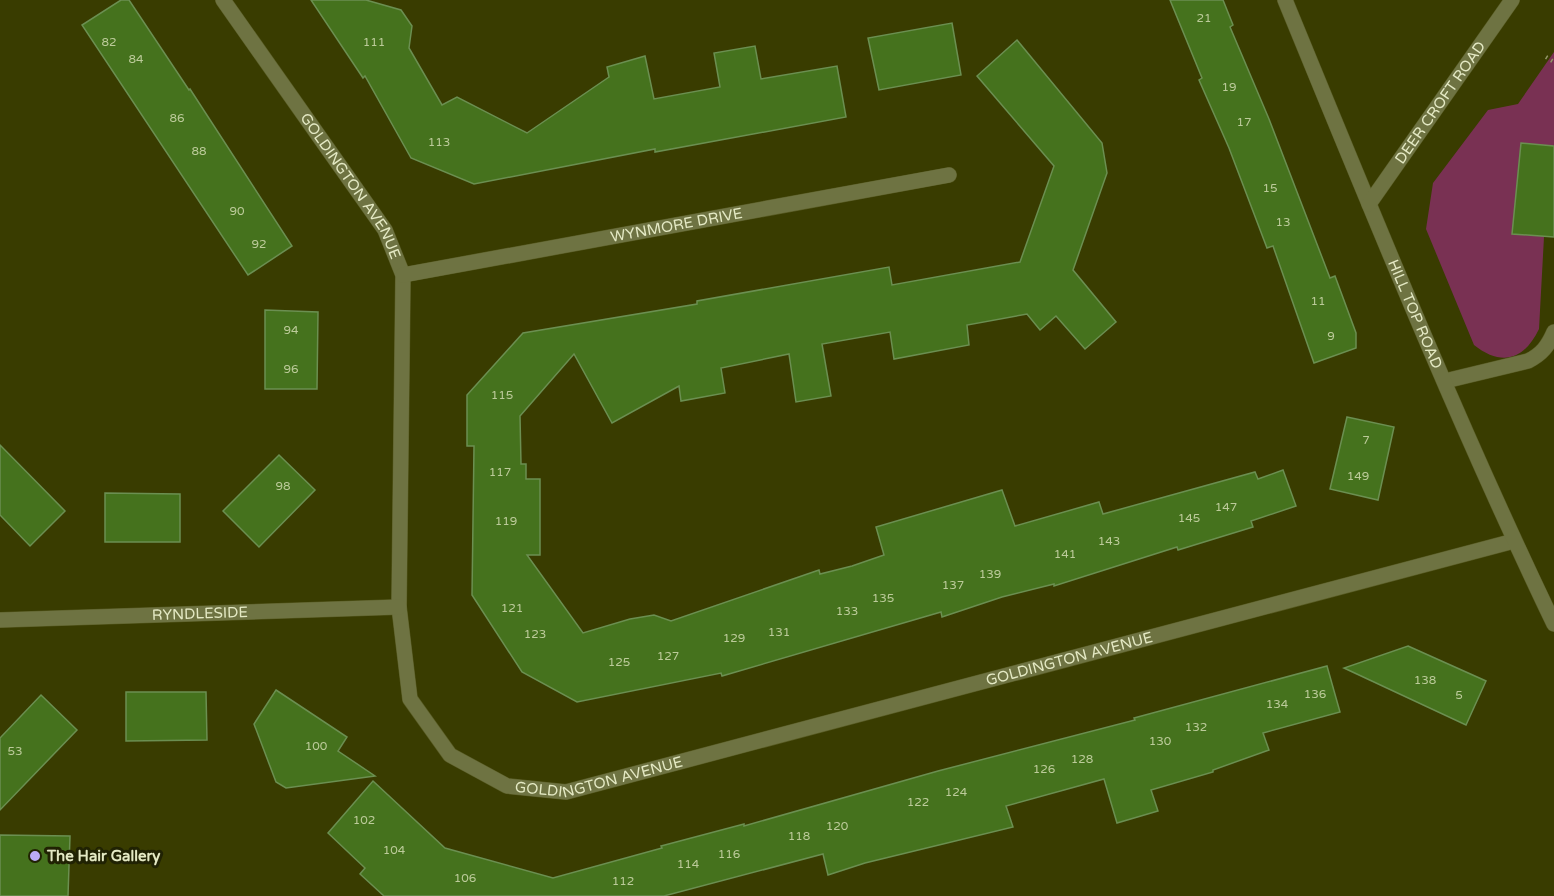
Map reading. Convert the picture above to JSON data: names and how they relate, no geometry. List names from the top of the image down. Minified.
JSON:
{"streets":{"street":["DEER CROFT ROAD","GOLDINGTON AVENUE","WYNMORE DRIVE","HILL TOP ROAD","RYNDLESIDE"]},"crossings":[["DEER CROFT ROAD","HILL TOP ROAD"],["GOLDINGTON AVENUE","WYNMORE DRIVE"],["GOLDINGTON AVENUE","HILL TOP ROAD"],["GOLDINGTON AVENUE","RYNDLESIDE"]],"places":["The Hair Gallery"],"house_numbers":["21","82","111","84","19","86","17","113","88","15","90","13","92","11","94","9","96","115","7","117","149","98","147","145","119","143","141","139","137","135","121","133","131","123","129","127","125","138","136","5","134","132","130","100","53","128","126","124","122","102","120","118","104","116","114","106","112"]}
